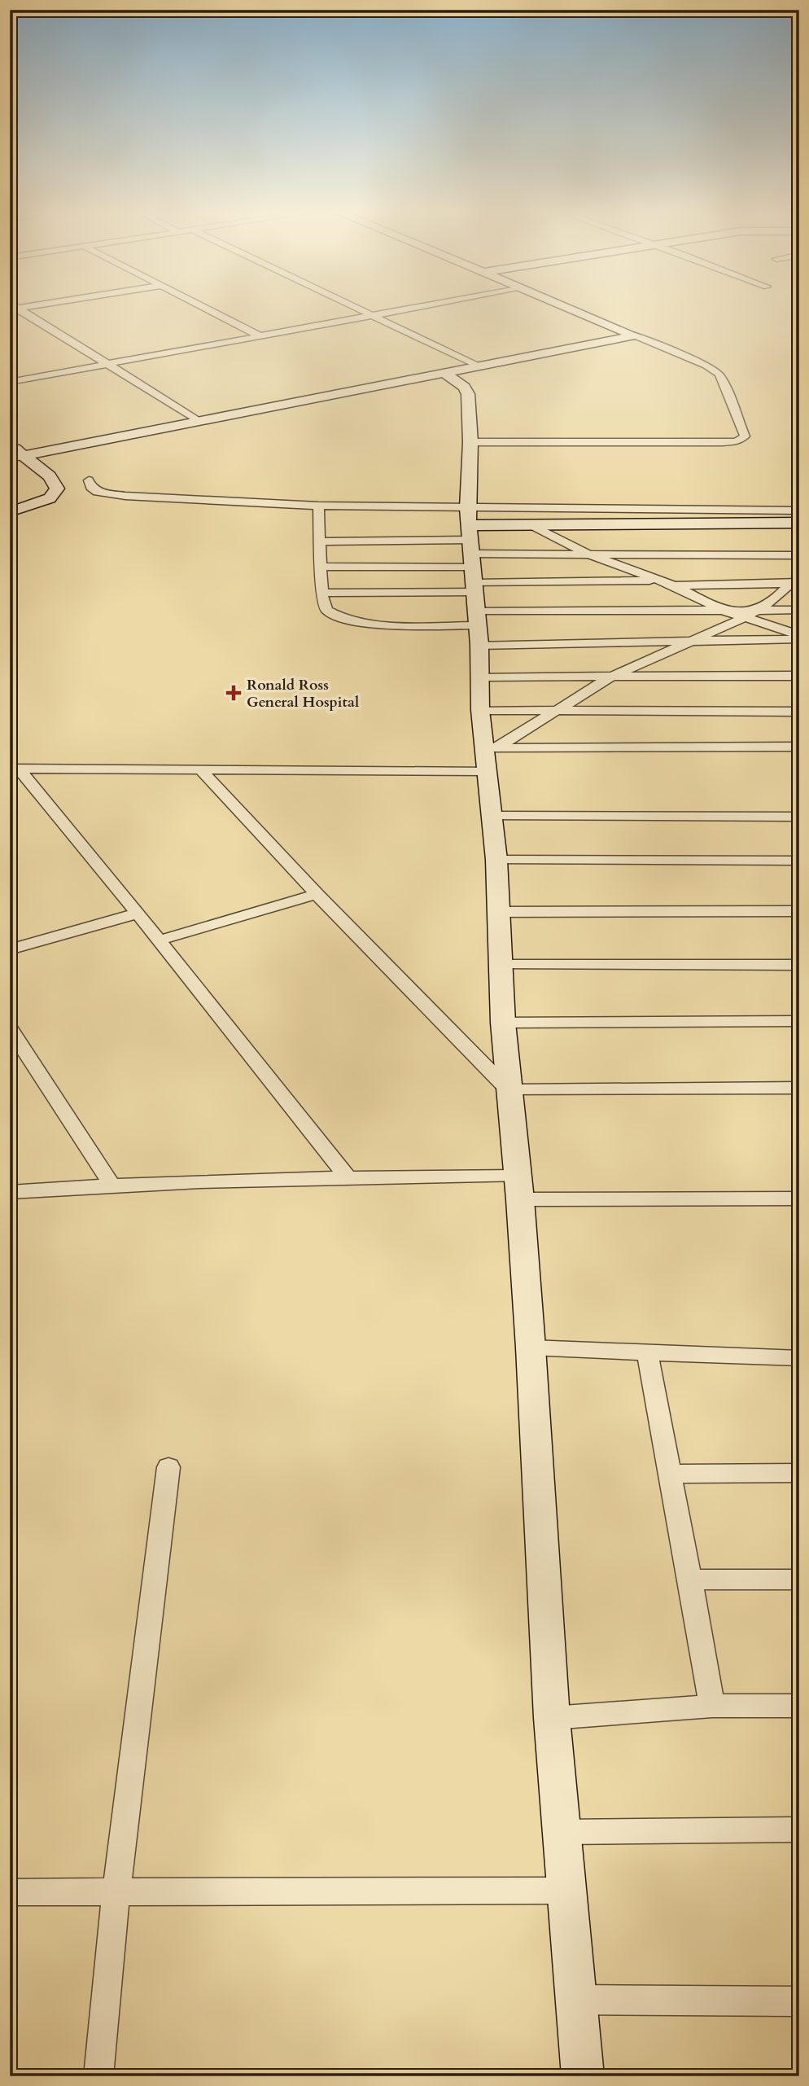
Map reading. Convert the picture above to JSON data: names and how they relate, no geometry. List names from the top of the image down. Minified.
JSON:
{"places":{"health":["Ronald Ross General Hospital"]}}
